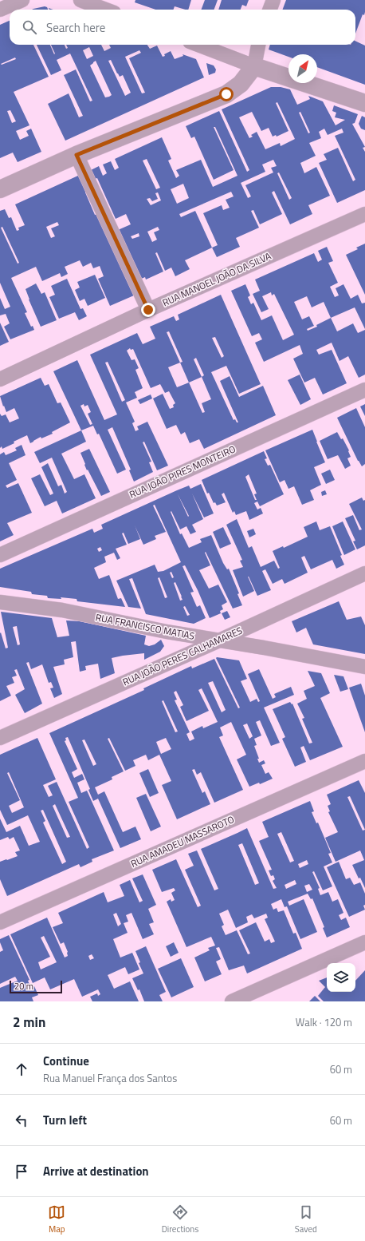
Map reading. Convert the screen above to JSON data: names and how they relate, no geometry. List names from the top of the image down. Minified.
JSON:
{"streets":{"street":["RUA MANOEL JOÃO DA SILVA","RUA JOÃO PIRES MONTEIRO","RUA FRANCISCO MATIAS","RUA JOÃO PERES CALHAMARES","RUA AMADEU MASSAROTO"]},"crossings":[["RUA FRANCISCO MATIAS","RUA JOÃO PERES CALHAMARES"]],"scale_bar":"20 m","north":"top right","page":{"search":"Search here","scale":"20 m","heading":["2 min","Walk · 120 m"],"list":[["Continue","Rua Manuel França dos Santos","60 m"],["Turn left","60 m"],"Arrive at destination"],"nav":["Map","Directions","Saved"]}}
